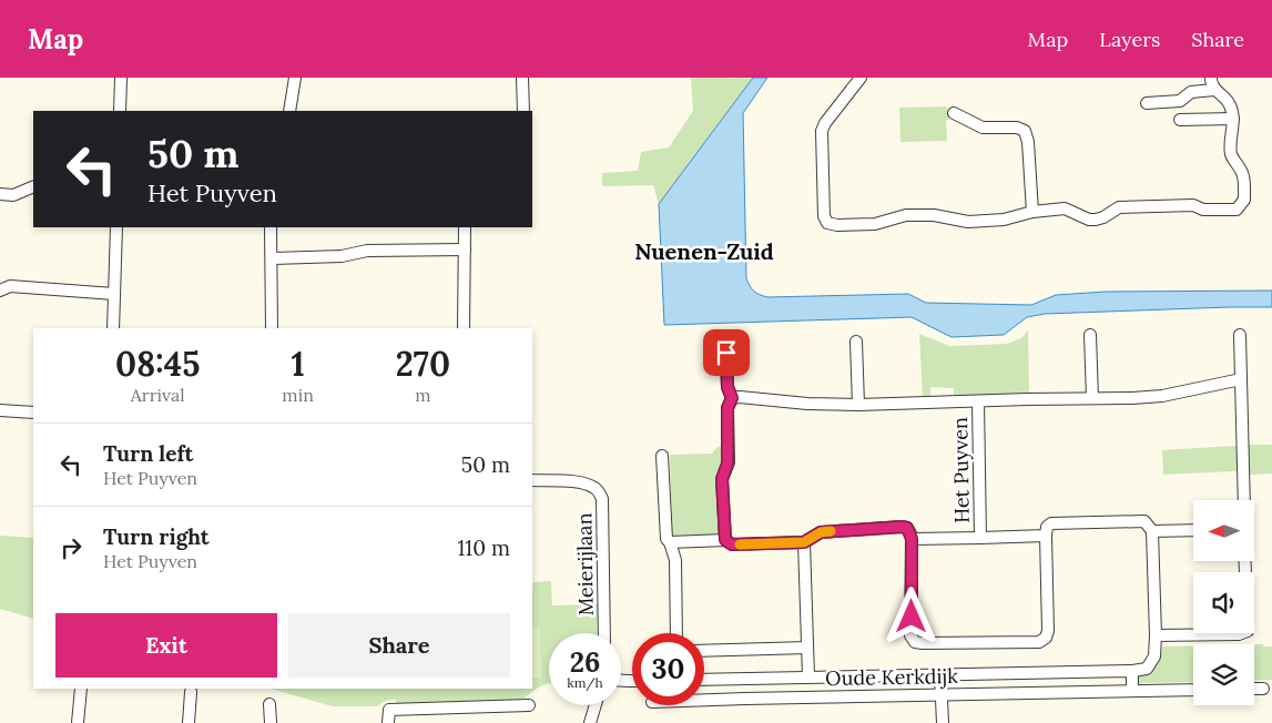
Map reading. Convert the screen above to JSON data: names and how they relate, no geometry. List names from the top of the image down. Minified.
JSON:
{"streets":{"street":["Het Puyven","Meierijlaan","Oude Kerkdijk"]},"districts":["Nuenen-Zuid"],"north":"left","page":{"header":"Map","nav":["Map","Layers","Share"],"turn":["50 m","Het Puyven"],"eta":["08:45","Arrival","1","min","270","m"],"list":[{"name":"Turn left","note":"Het Puyven","value":"50 m"},{"name":"Turn right","note":"Het Puyven","value":"110 m"}],"buttons":["Exit","Share"],"speed":"26 km/h","limit":"30"}}
